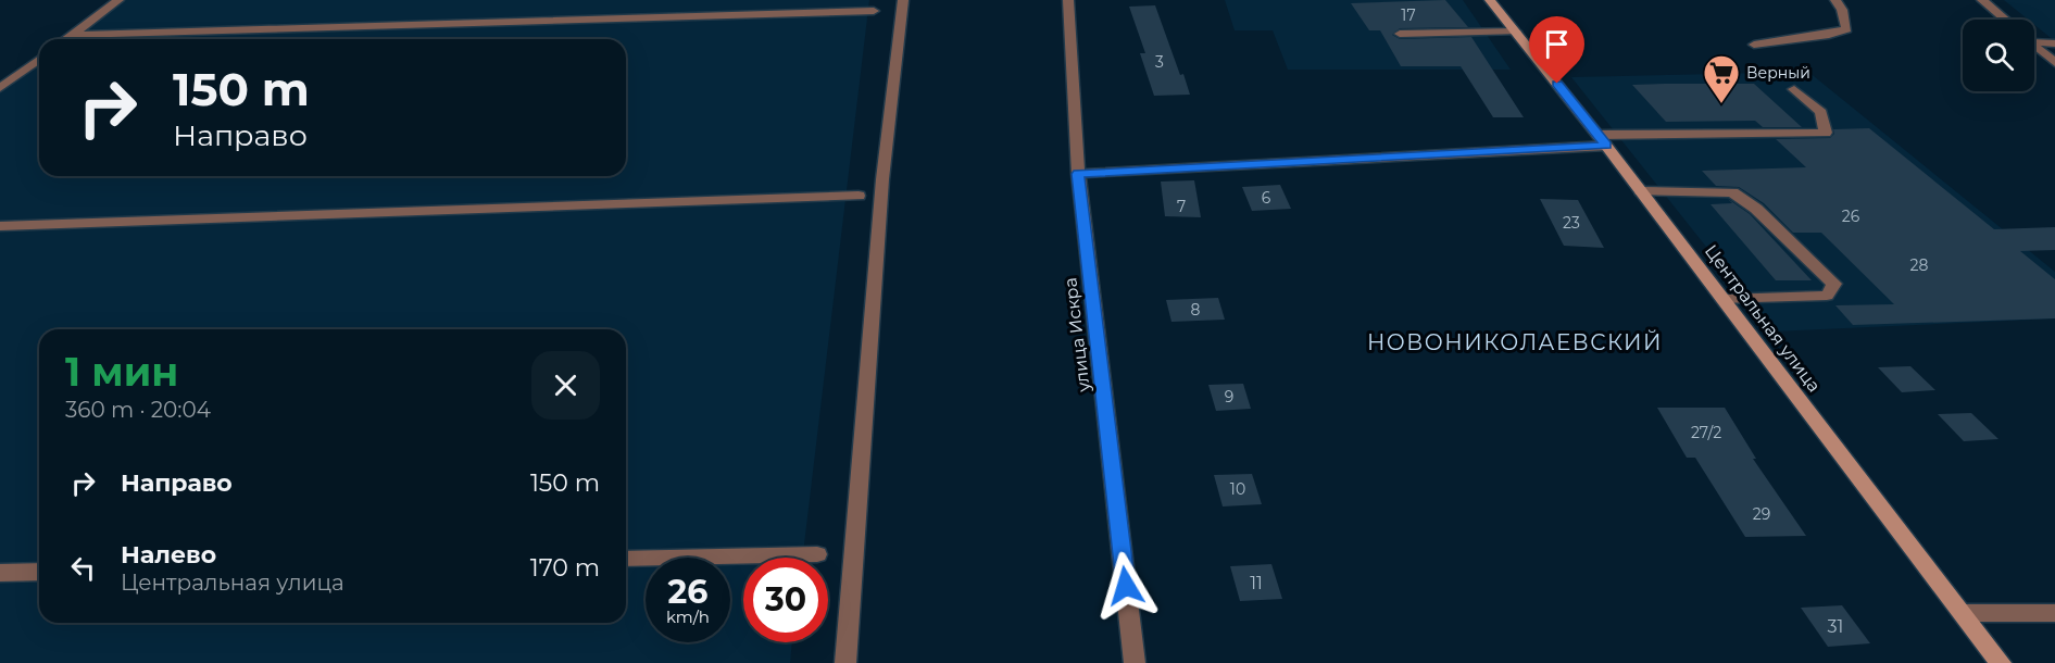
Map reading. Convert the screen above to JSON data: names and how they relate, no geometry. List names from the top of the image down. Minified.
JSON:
{"streets":{"main road":["Центральная улица"],"street":["улица Искра"]},"districts":["НОВОНИКОЛАЕВСКИЙ"],"places":{"supermarket":["Верный"]},"house_numbers":["17","3","6","7","26","23","28","8","9","27/2","10","29","11","31"],"page":{"turn":["150 m","Направо"],"heading":["1 мин","360 m · 20:04"],"list":[{"name":"Направо","value":"150 m"},{"name":"Налево","note":"Центральная улица","value":"170 m"}],"speed":"26 km/h","limit":"30"}}
